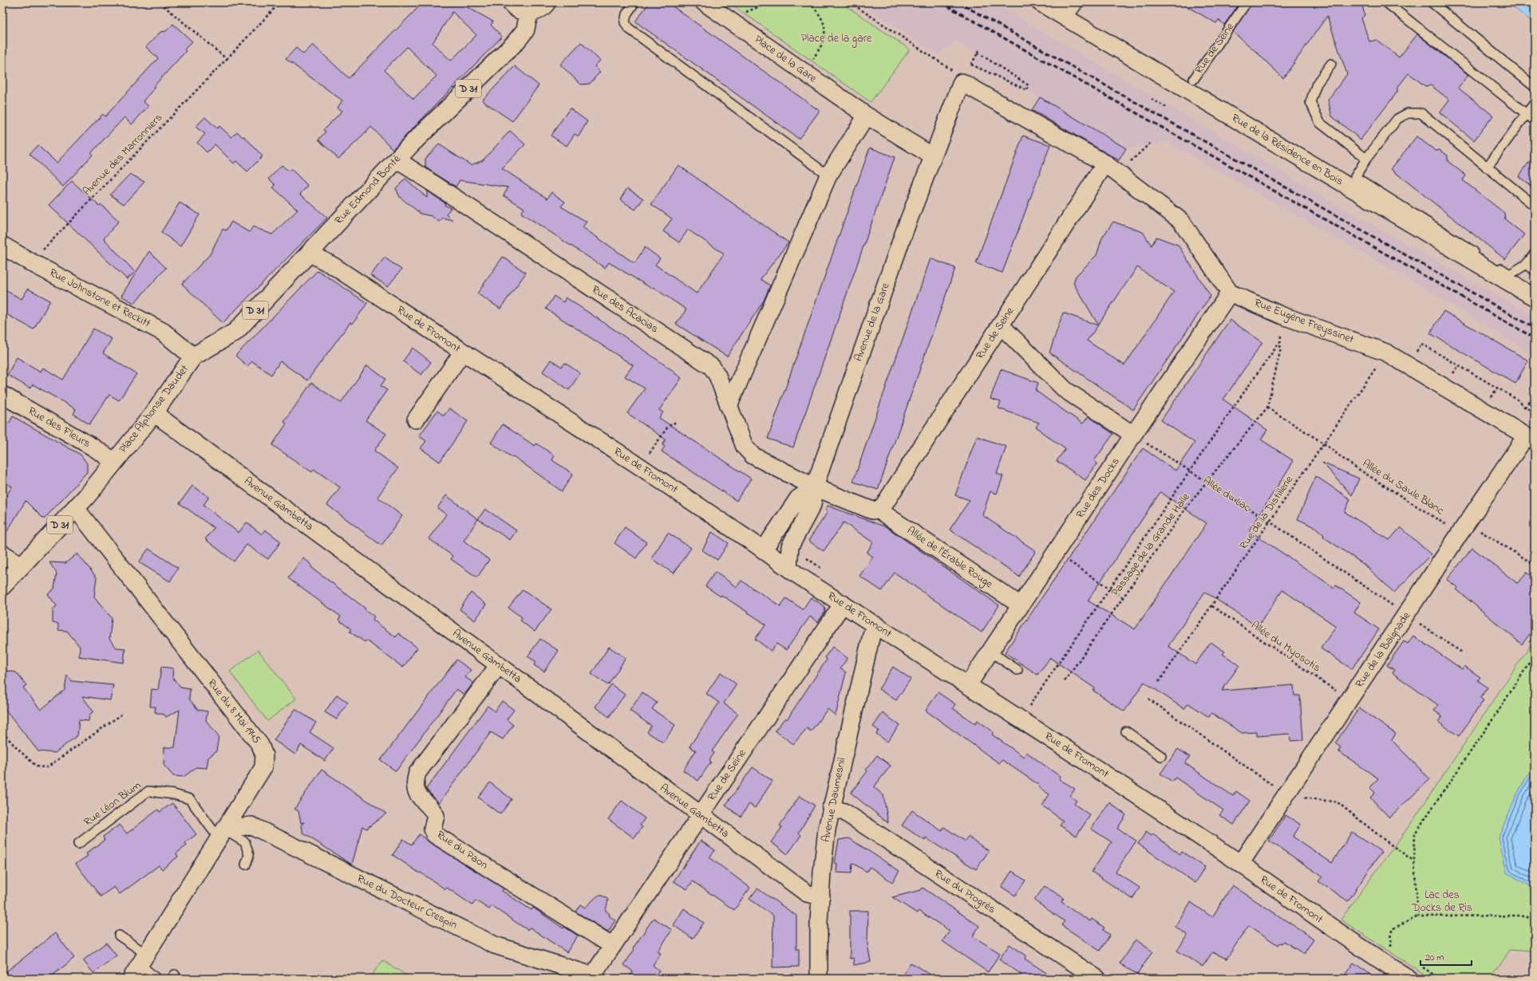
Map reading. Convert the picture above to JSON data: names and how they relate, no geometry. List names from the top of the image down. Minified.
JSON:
{"streets":{"main road":["D 31","Rue Edmond Bonté","Rue Johnstone et Reckitt","Place Alphonse Daudet"],"street":["Rue de Seine","Place de la Gare","Rue de la Résidence en Bois","Rue des Acacias","Rue Eugène Freyssinet","Avenue de la Gare","Rue de Fromont","Rue des Fleurs","Rue des Docks","Avenue Gambetta","Allée de l'Érable Rouge","Rue de la Baignade","Rue du 8 Mai 1945","Avenue Daumesnil","Rue du Paon","Rue du Progrès","Rue du Docteur Crespin"],"lane":["Rue Léon Blum"],"path":["Avenue des Marronniers","Allée du Saule Blanc","Allée du Lac","Rue de la Distillerie","Passage de la Grande Halle","Allée du Myosotis"]},"crossings":[["Rue de Seine","Rue de Fromont"],["Rue de Seine","Avenue Gambetta"],["Rue de Seine","Allée de l'Érable Rouge"],["Rue de Seine","Rue du Paon"],["Rue de Seine","Rue du Docteur Crespin"],["Place de la Gare","Avenue de la Gare"],["D 31","Place Alphonse Daudet"],["D 31","Rue des Fleurs"],["D 31","Rue du 8 Mai 1945"],["Avenue des Marronniers","Rue Johnstone et Reckitt"],["Rue Edmond Bonté","Rue Johnstone et Reckitt"],["Rue Edmond Bonté","Rue des Acacias"],["Rue Edmond Bonté","Rue de Fromont"],["Rue Edmond Bonté","Place Alphonse Daudet"],["Rue Johnstone et Reckitt","Place Alphonse Daudet"],["Rue des Acacias","Avenue de la Gare"],["Rue Eugène Freyssinet","Rue des Docks"],["Rue Eugène Freyssinet","Rue de la Distillerie"],["Rue Eugène Freyssinet","Rue de la Baignade"],["Rue de Fromont","Rue des Docks"],["Rue de Fromont","Rue de la Baignade"],["Rue de Fromont","Avenue Daumesnil"],["Place Alphonse Daudet","Rue des Fleurs"],["Place Alphonse Daudet","Avenue Gambetta"],["Allée du Saule Blanc","Rue de la Distillerie"],["Allée du Saule Blanc","Passage de la Grande Halle"],["Allée du Saule Blanc","Rue de la Baignade"],["Rue des Docks","Allée du Lac"],["Rue des Docks","Allée de l'Érable Rouge"],["Allée du Lac","Rue de la Distillerie"],["Allée du Lac","Passage de la Grande Halle"],["Allée du Lac","Rue de la Baignade"],["Avenue Gambetta","Avenue Daumesnil"],["Avenue Gambetta","Rue du Paon"],["Rue de la Distillerie","Allée du Myosotis"],["Allée du Myosotis","Rue de la Baignade"],["Rue du 8 Mai 1945","Rue Léon Blum"],["Rue du 8 Mai 1945","Rue du Docteur Crespin"],["Avenue Daumesnil","Rue du Progrès"],["Rue Léon Blum","Rue du Docteur Crespin"]],"parks":["Place de la gare","Lac des Docks de Ris"],"scale_bar":"20 m"}
